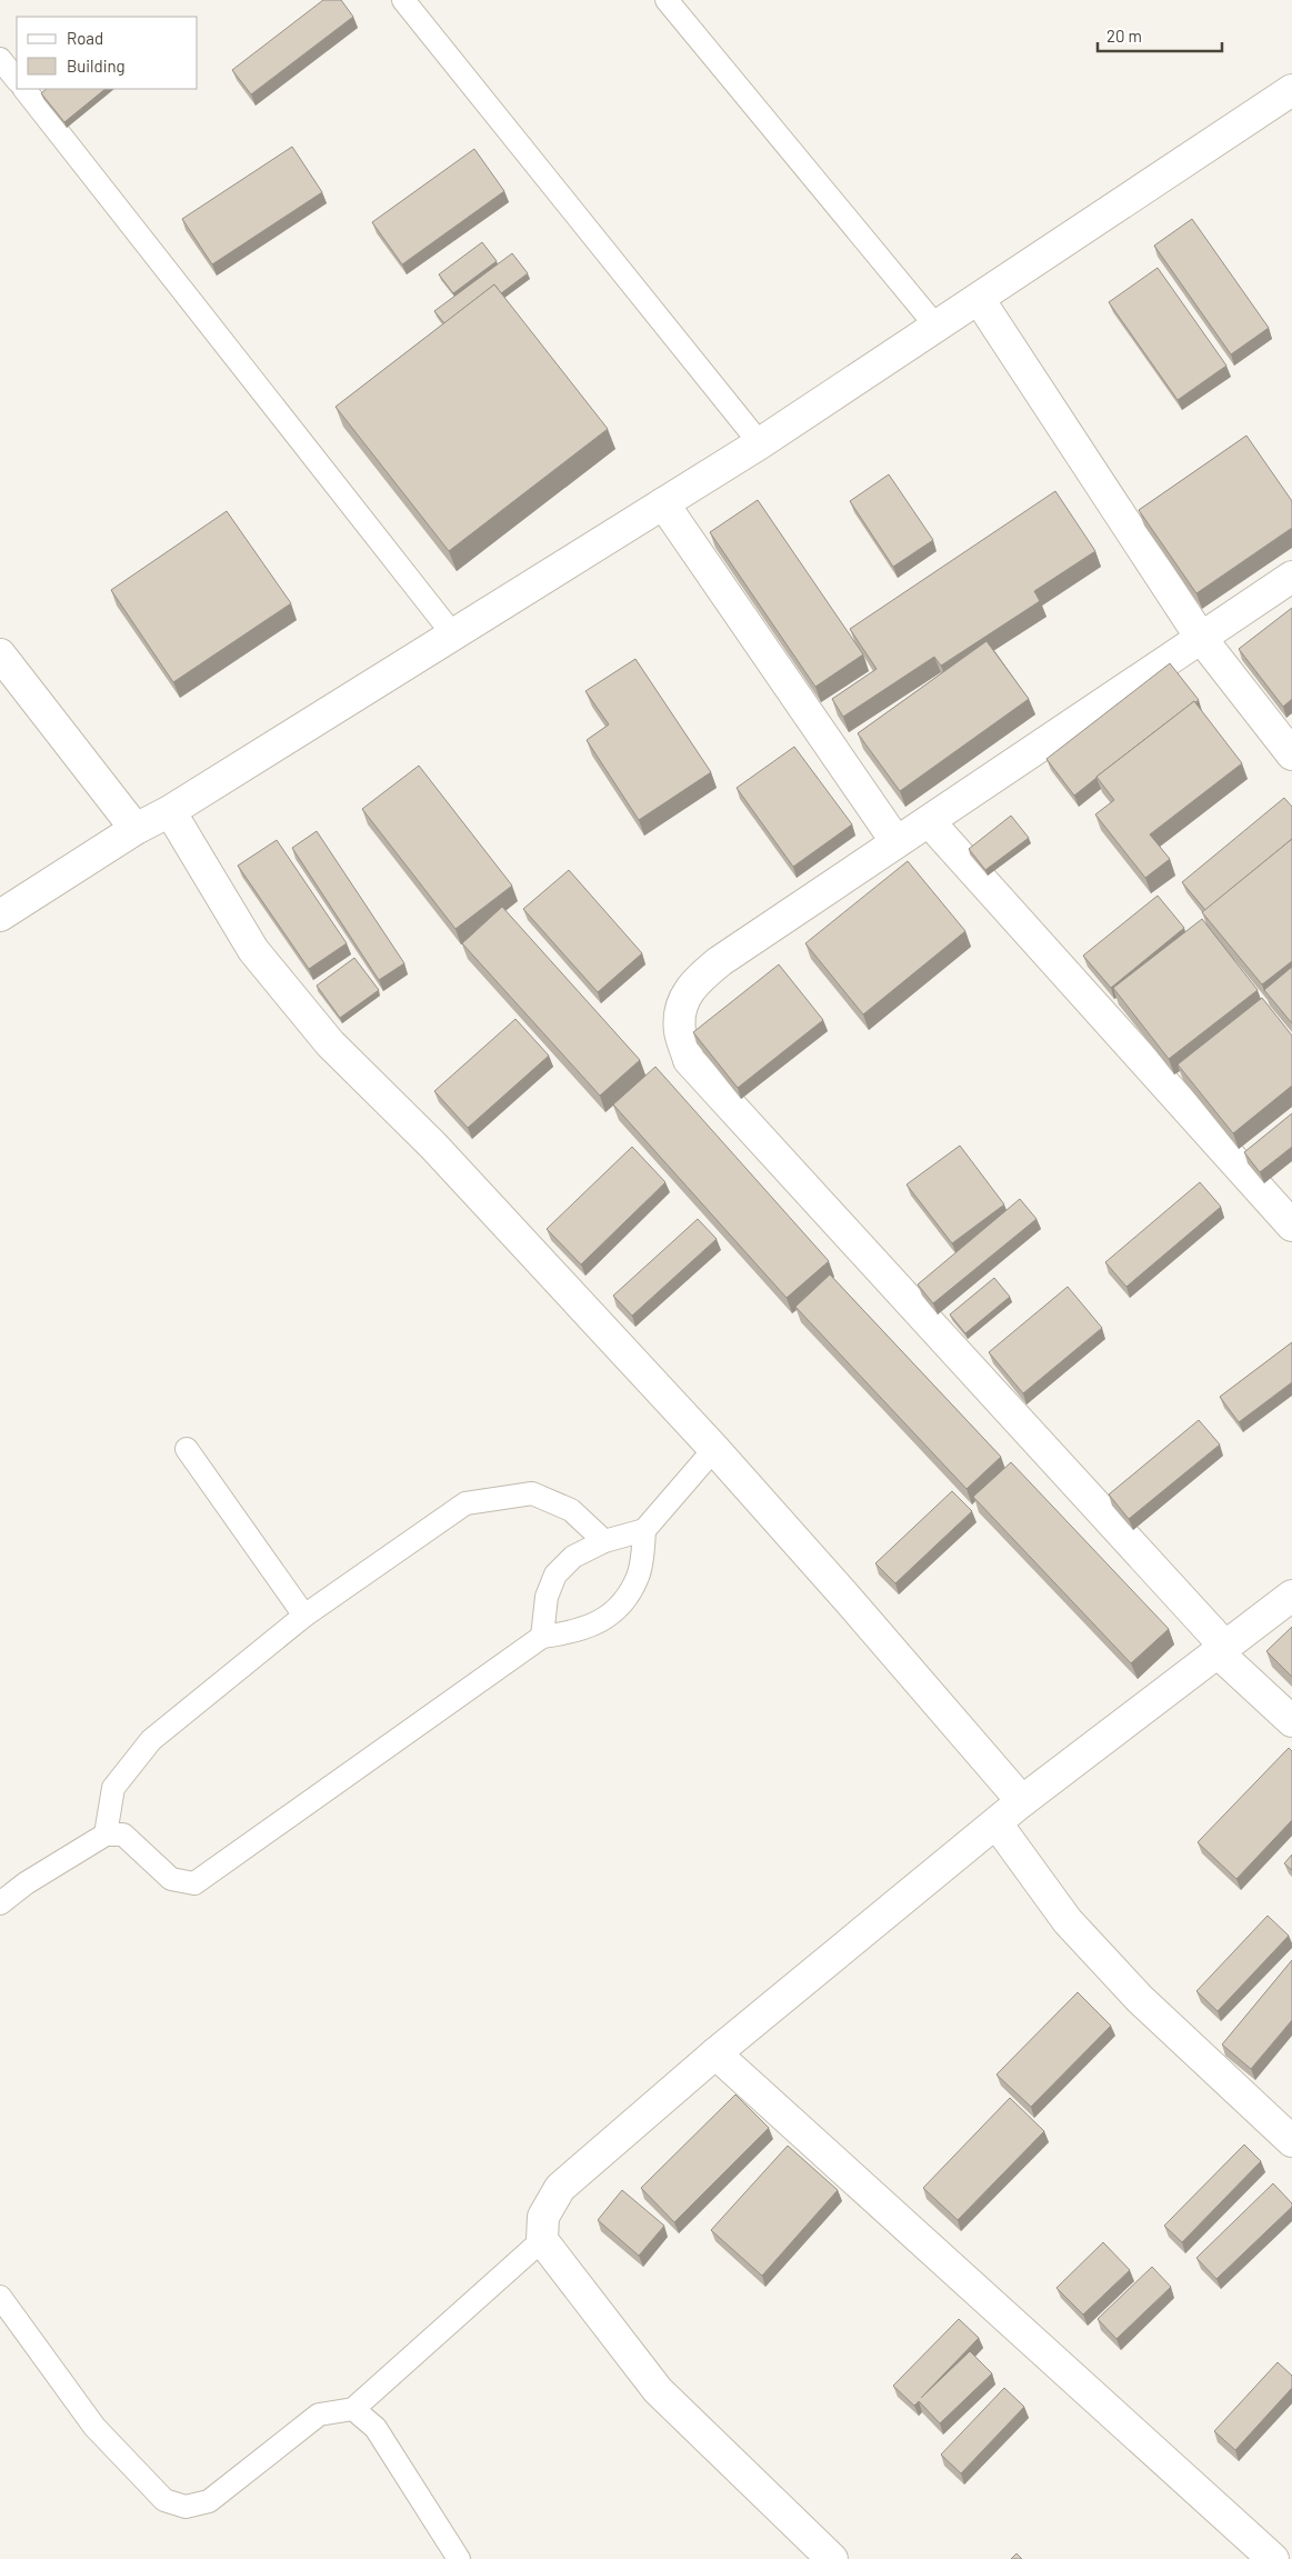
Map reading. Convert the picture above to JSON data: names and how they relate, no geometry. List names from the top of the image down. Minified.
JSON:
{"legend":["Road","Building"],"scale_bar":"20 m"}
